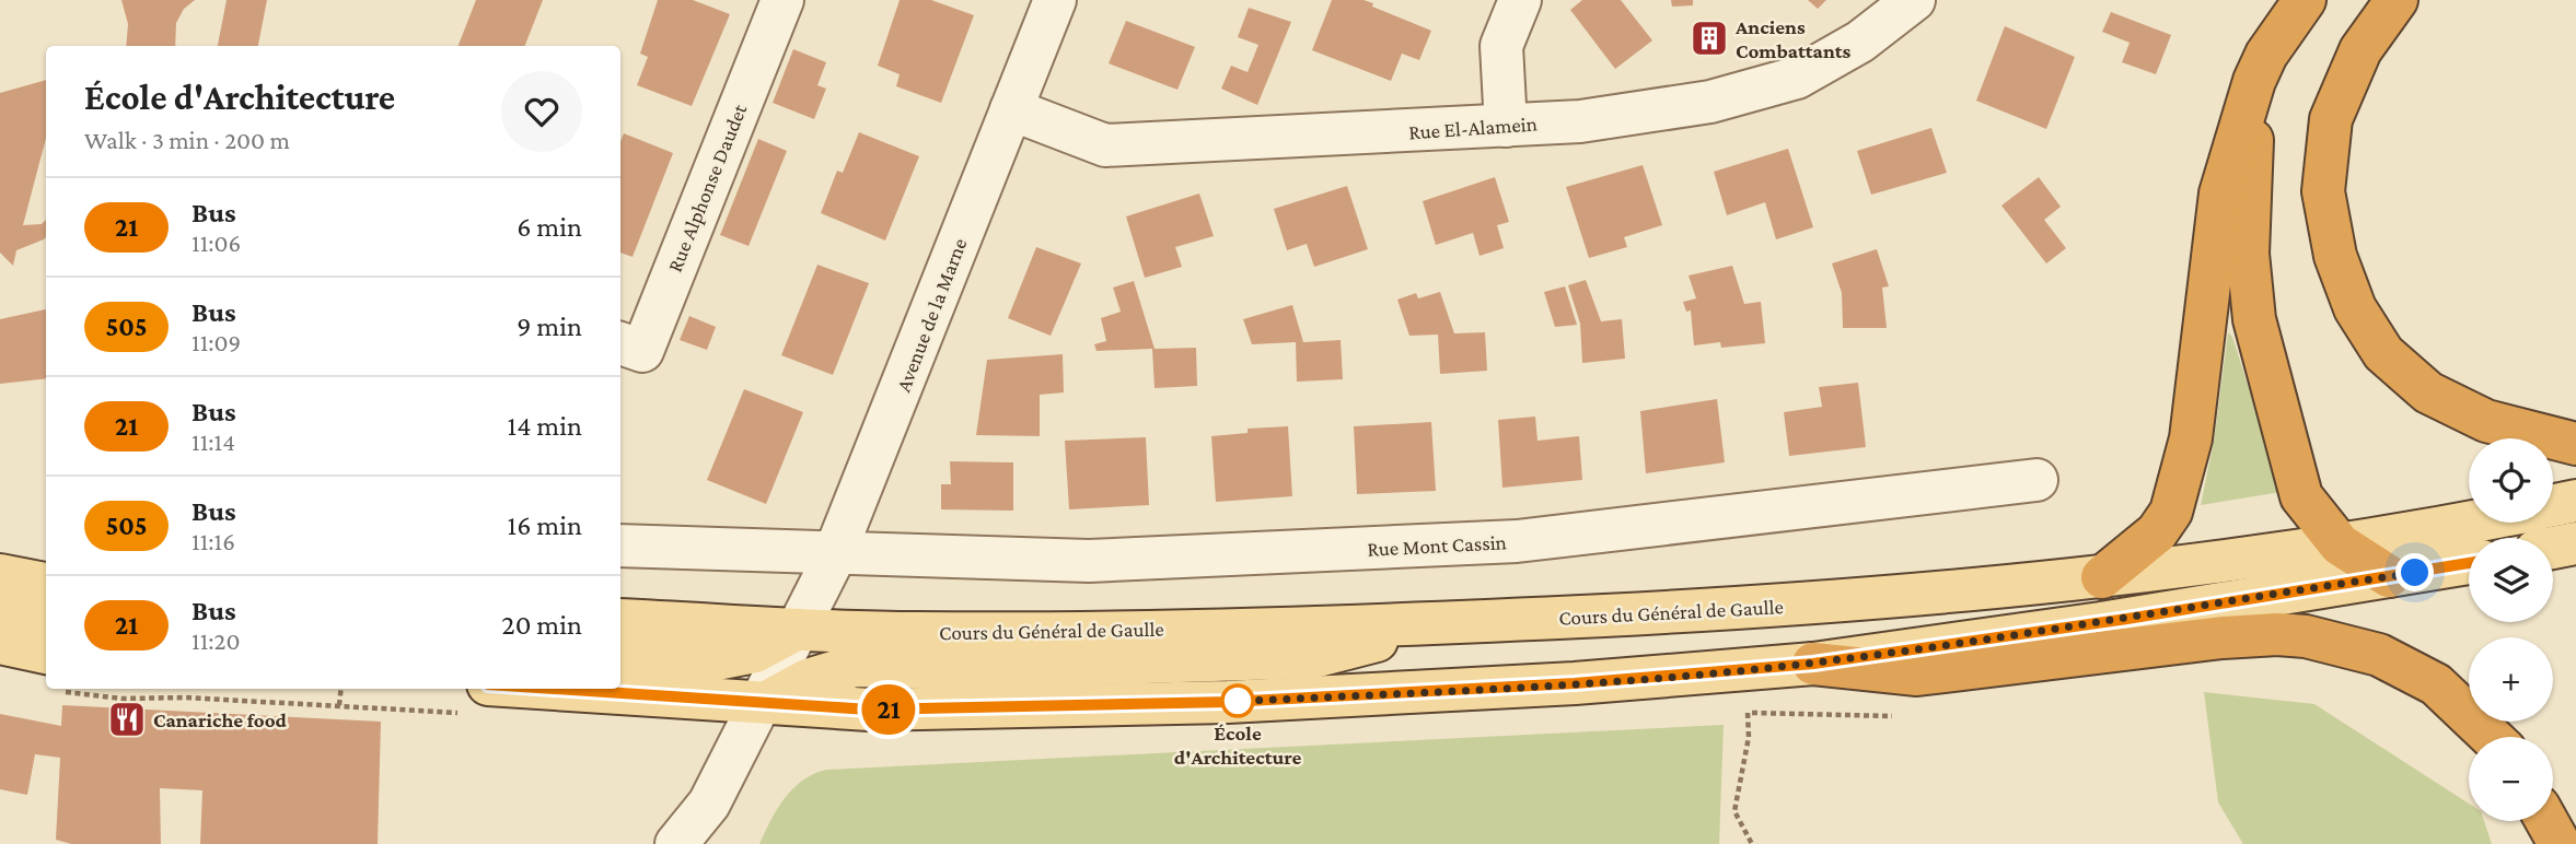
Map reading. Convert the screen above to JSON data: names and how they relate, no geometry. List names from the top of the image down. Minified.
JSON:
{"streets":{"main road":["Cours du Général de Gaulle"],"street":["Rue El-Alamein","Rue Alphonse Daudet","Avenue de la Marne","Rue Mont Cassin"]},"crossings":[["Rue El-Alamein","Avenue de la Marne"],["Avenue de la Marne","Rue Mont Cassin"],["Avenue de la Marne","Cours du Général de Gaulle"]],"places":{"building":["Anciens Combattants"],"other":["École d'Architecture"],"restaurant":["Canariche food"]},"lines":["bus line 21"],"page":{"on_map":"21","heading":["École d'Architecture","Walk · 3 min · 200 m"],"list":[{"mark":"21","name":"Bus","note":"11:06","value":"6 min"},{"mark":"505","name":"Bus","note":"11:09","value":"9 min"},{"mark":"21","name":"Bus","note":"11:14","value":"14 min"},{"mark":"505","name":"Bus","note":"11:16","value":"16 min"},{"mark":"21","name":"Bus","note":"11:20","value":"20 min"}],"map_buttons":["+","−"]}}
